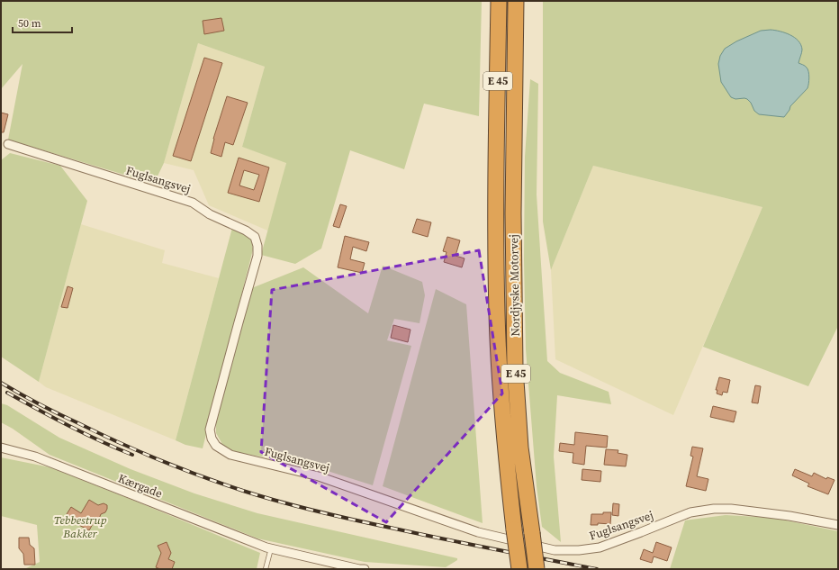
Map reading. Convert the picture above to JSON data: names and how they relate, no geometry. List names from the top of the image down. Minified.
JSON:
{"streets":{"highway":["E 45","Nordjyske Motorvej"],"street":["Fuglsangsvej","Kærgade"]},"parks":["Tebbestrup Bakker"],"scale_bar":"50 m"}
